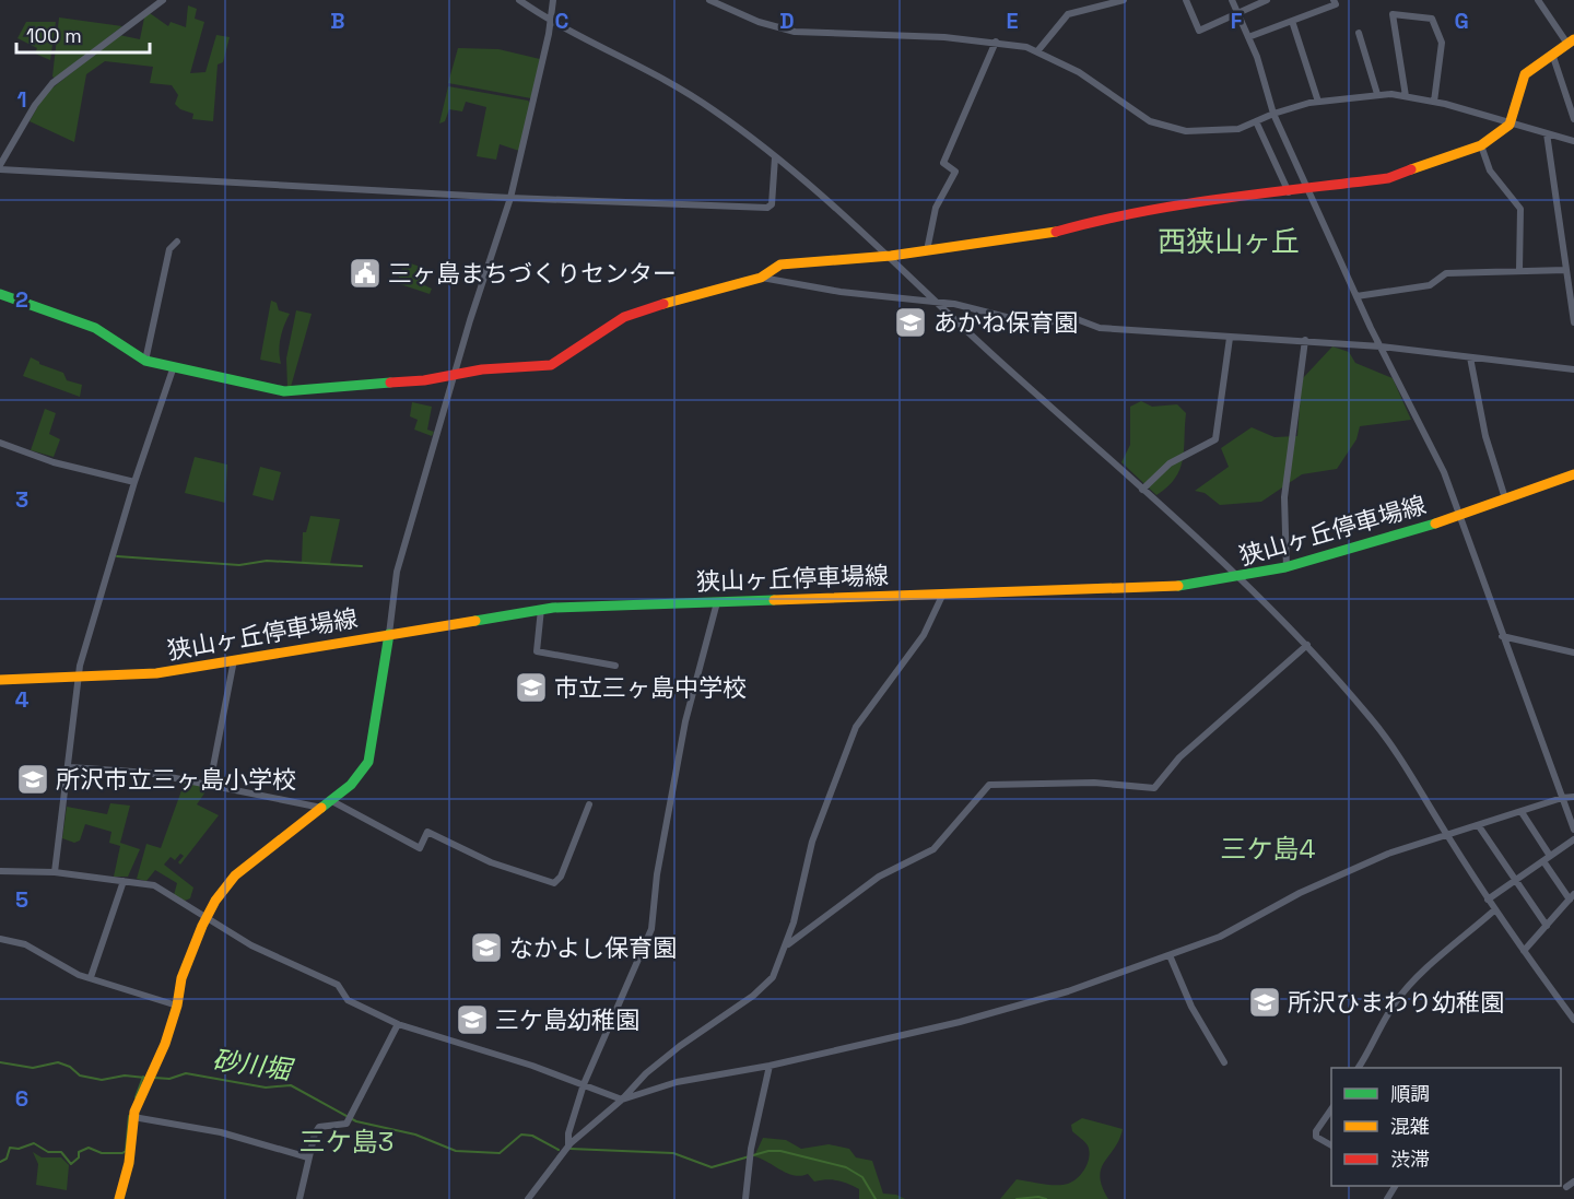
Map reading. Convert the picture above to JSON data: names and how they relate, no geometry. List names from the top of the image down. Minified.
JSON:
{"streets":{"street":["狭山ヶ丘停車場線"]},"districts":["西狭山ヶ丘","三ケ島4","三ケ島3"],"water":["砂川堀"],"places":{"public building":["三ヶ島まちづくりセンター"],"school or university":["あかね保育園","市立三ヶ島中学校","所沢市立三ヶ島小学校","なかよし保育園","所沢ひまわり幼稚園","三ケ島幼稚園"]},"legend":["順調","混雑","渋滞"],"scale_bar":"100 m","grid":{"columns":["B","C","D","E","F","G"],"rows":["1","2","3","4","5","6"]}}
